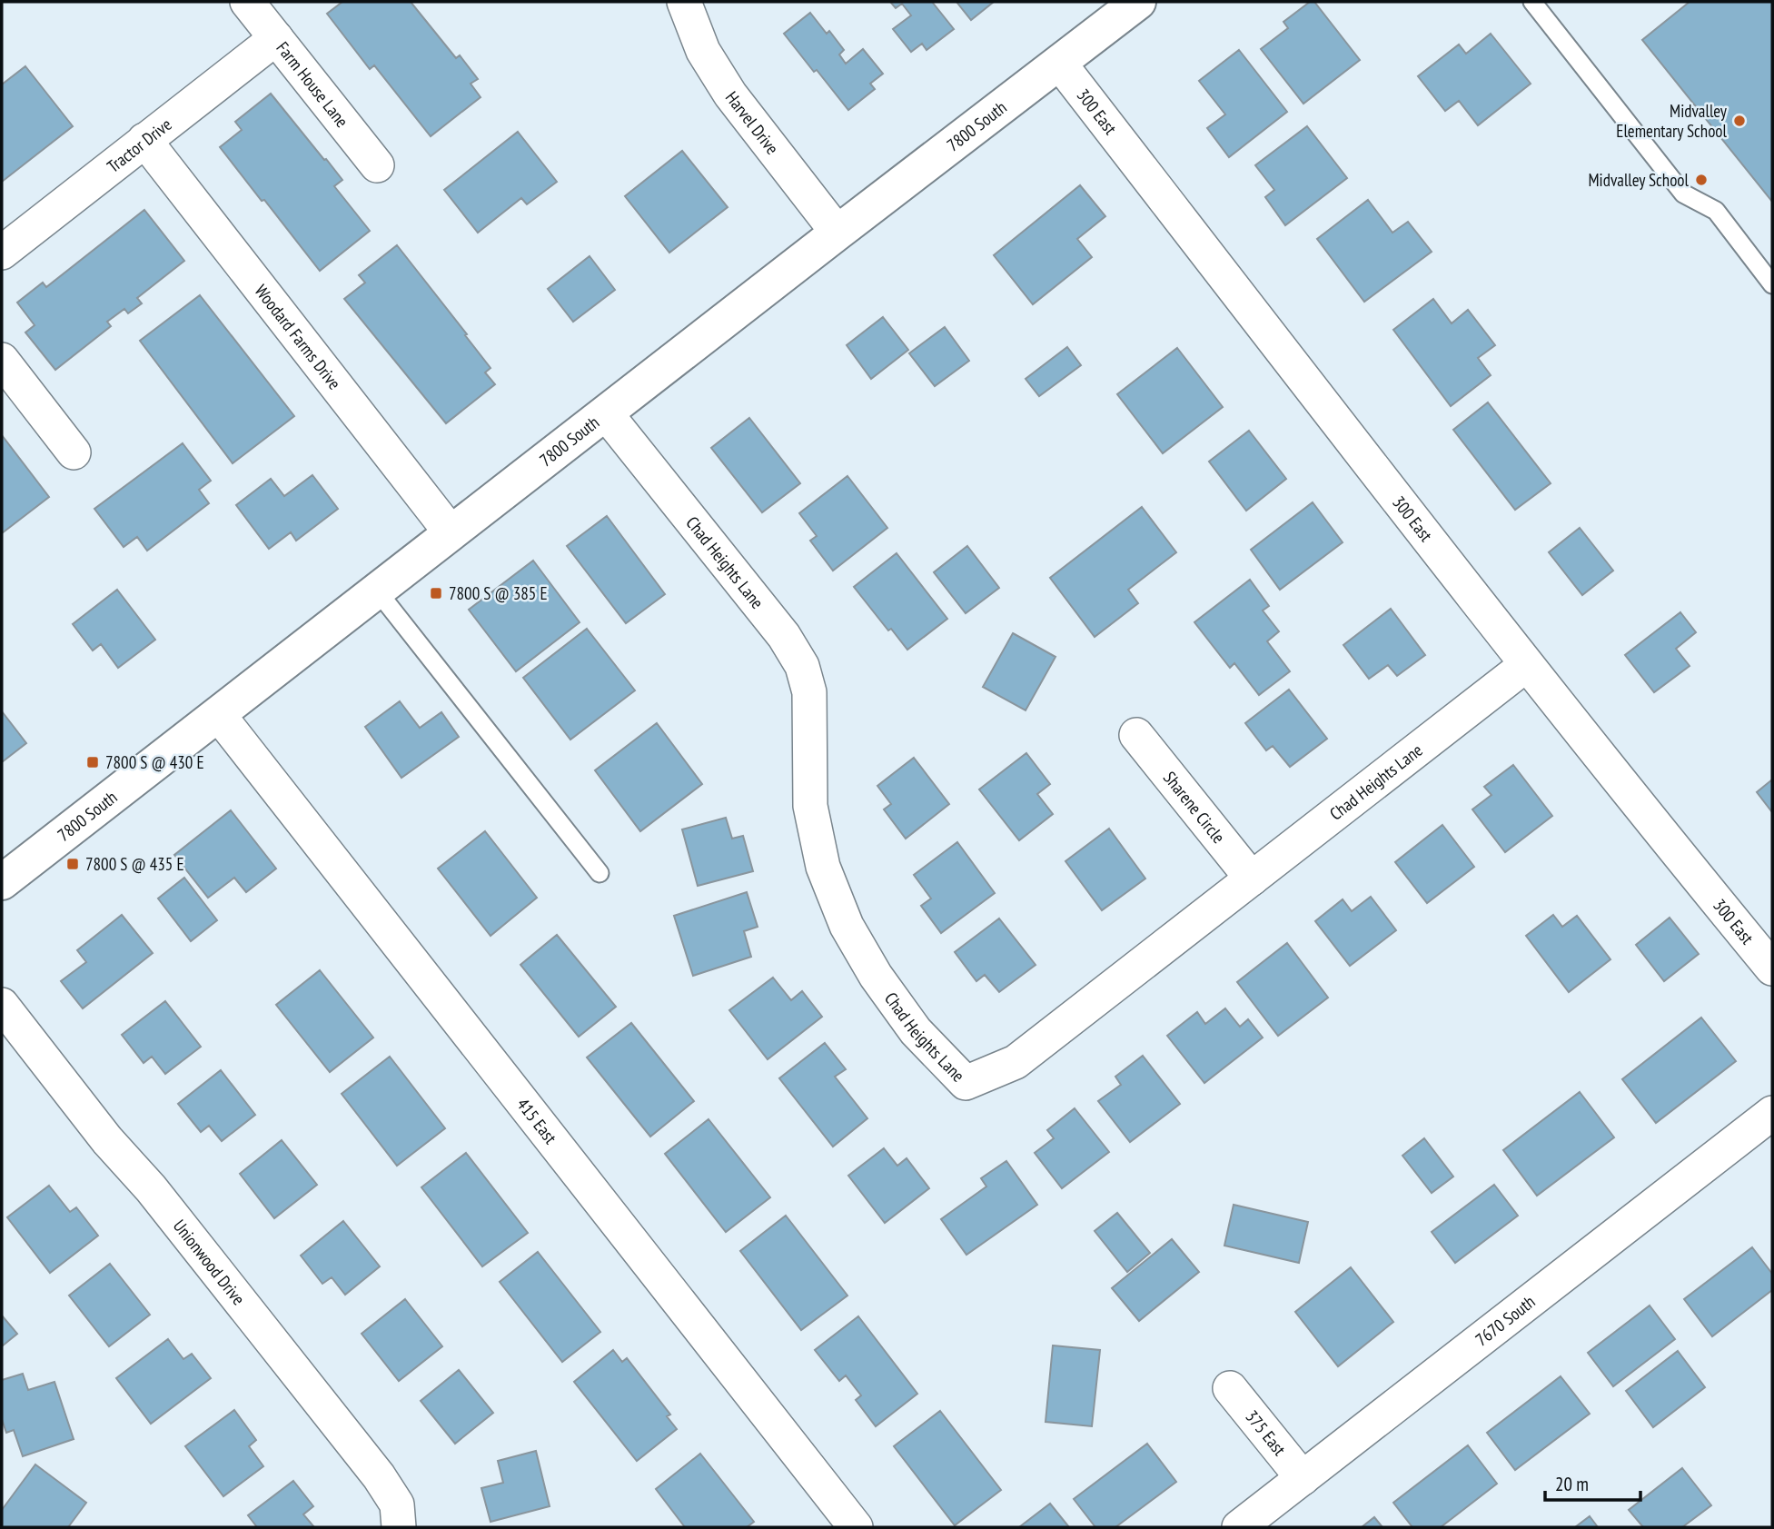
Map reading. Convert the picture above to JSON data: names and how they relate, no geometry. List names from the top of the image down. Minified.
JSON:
{"streets":{"main road":["7800 South"],"street":["Farm House Lane","300 East","Harvel Drive","Tractor Drive","Woodard Farms Drive","Chad Heights Lane","Sharene Circle","415 East","Unionwood Drive","7670 South","375 East"]},"crossings":[["Farm House Lane","Tractor Drive"],["300 East","7800 South"],["300 East","Chad Heights Lane"],["Harvel Drive","7800 South"],["7800 South","Woodard Farms Drive"],["7800 South","Chad Heights Lane"],["7800 South","415 East"],["Tractor Drive","Woodard Farms Drive"],["Chad Heights Lane","Sharene Circle"],["7670 South","375 East"]],"places":{"other":["Midvalley Elementary School","Midvalley School"],"transit":["7800 S @ 385 E","7800 S @ 430 E","7800 S @ 435 E"]},"scale_bar":"20 m"}
